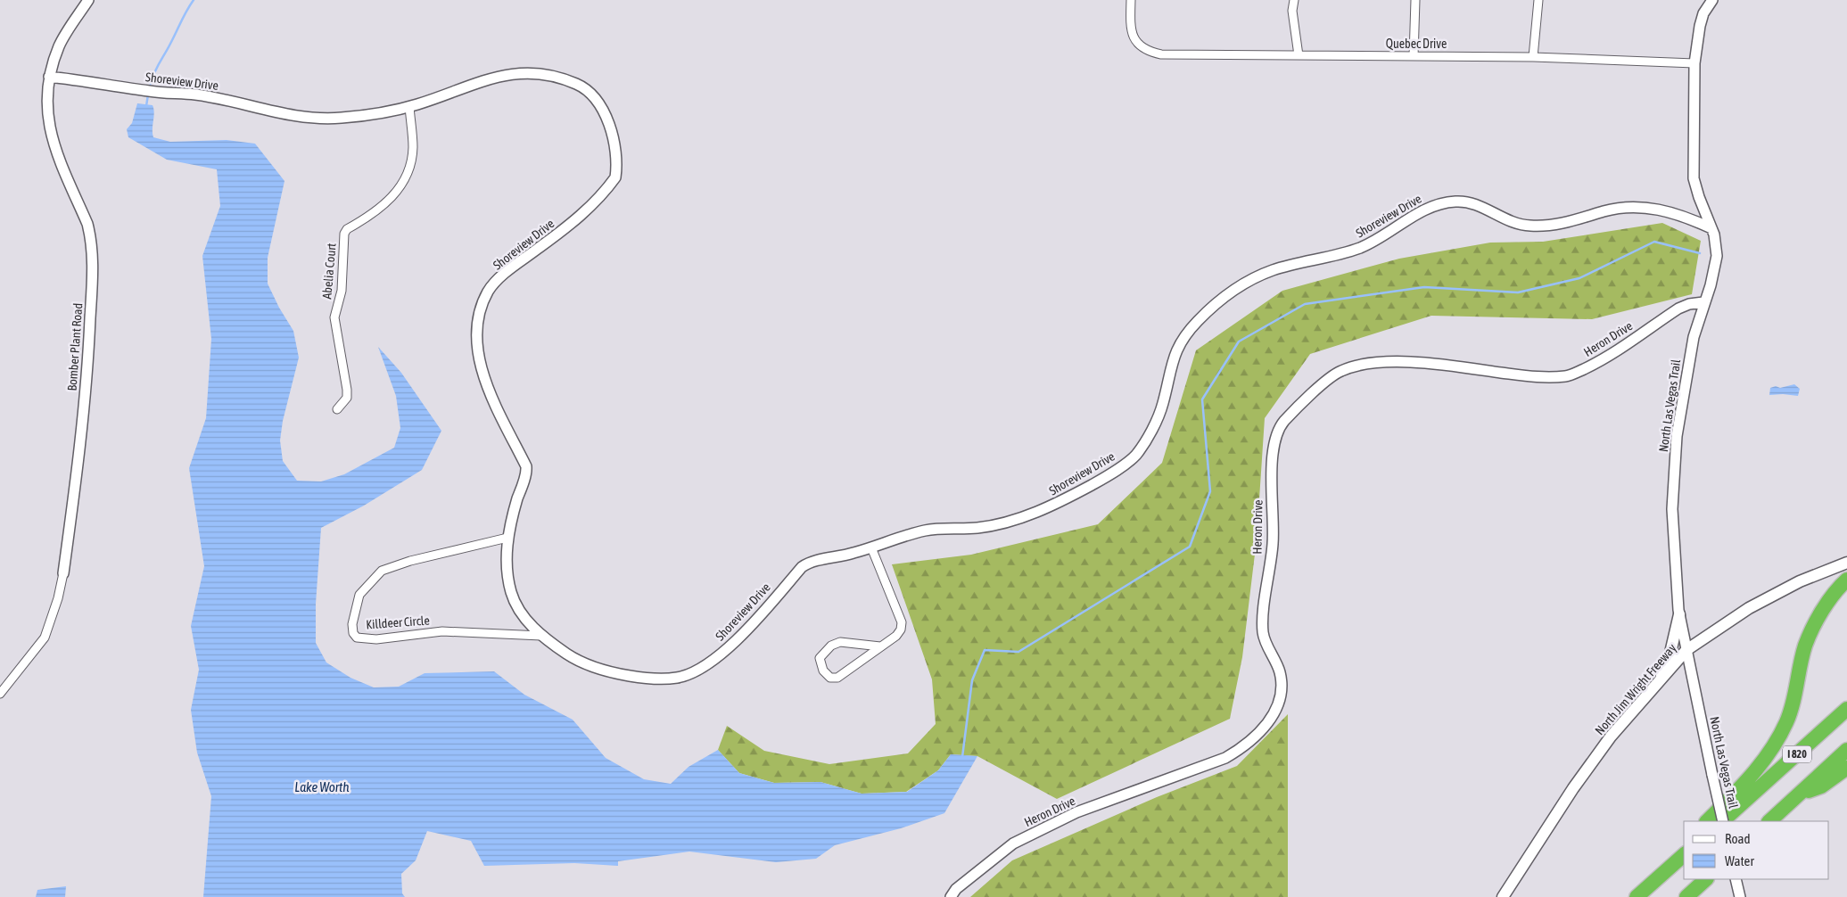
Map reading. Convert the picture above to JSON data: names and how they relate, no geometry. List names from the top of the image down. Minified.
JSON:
{"streets":{"highway":["I 820"],"main road":["North Jim Wright Freeway"],"street":["Quebec Drive","Shoreview Drive","Abelia Court","Heron Drive","Bomber Plant Road","North Las Vegas Trail","Killdeer Circle"]},"crossings":[["Quebec Drive","North Las Vegas Trail"],["Shoreview Drive","Abelia Court"],["Shoreview Drive","Bomber Plant Road"],["Shoreview Drive","North Las Vegas Trail"],["Shoreview Drive","Killdeer Circle"],["Heron Drive","North Las Vegas Trail"],["North Las Vegas Trail","North Jim Wright Freeway"]],"water":["Lake Worth"],"legend":["Road","Water"]}
